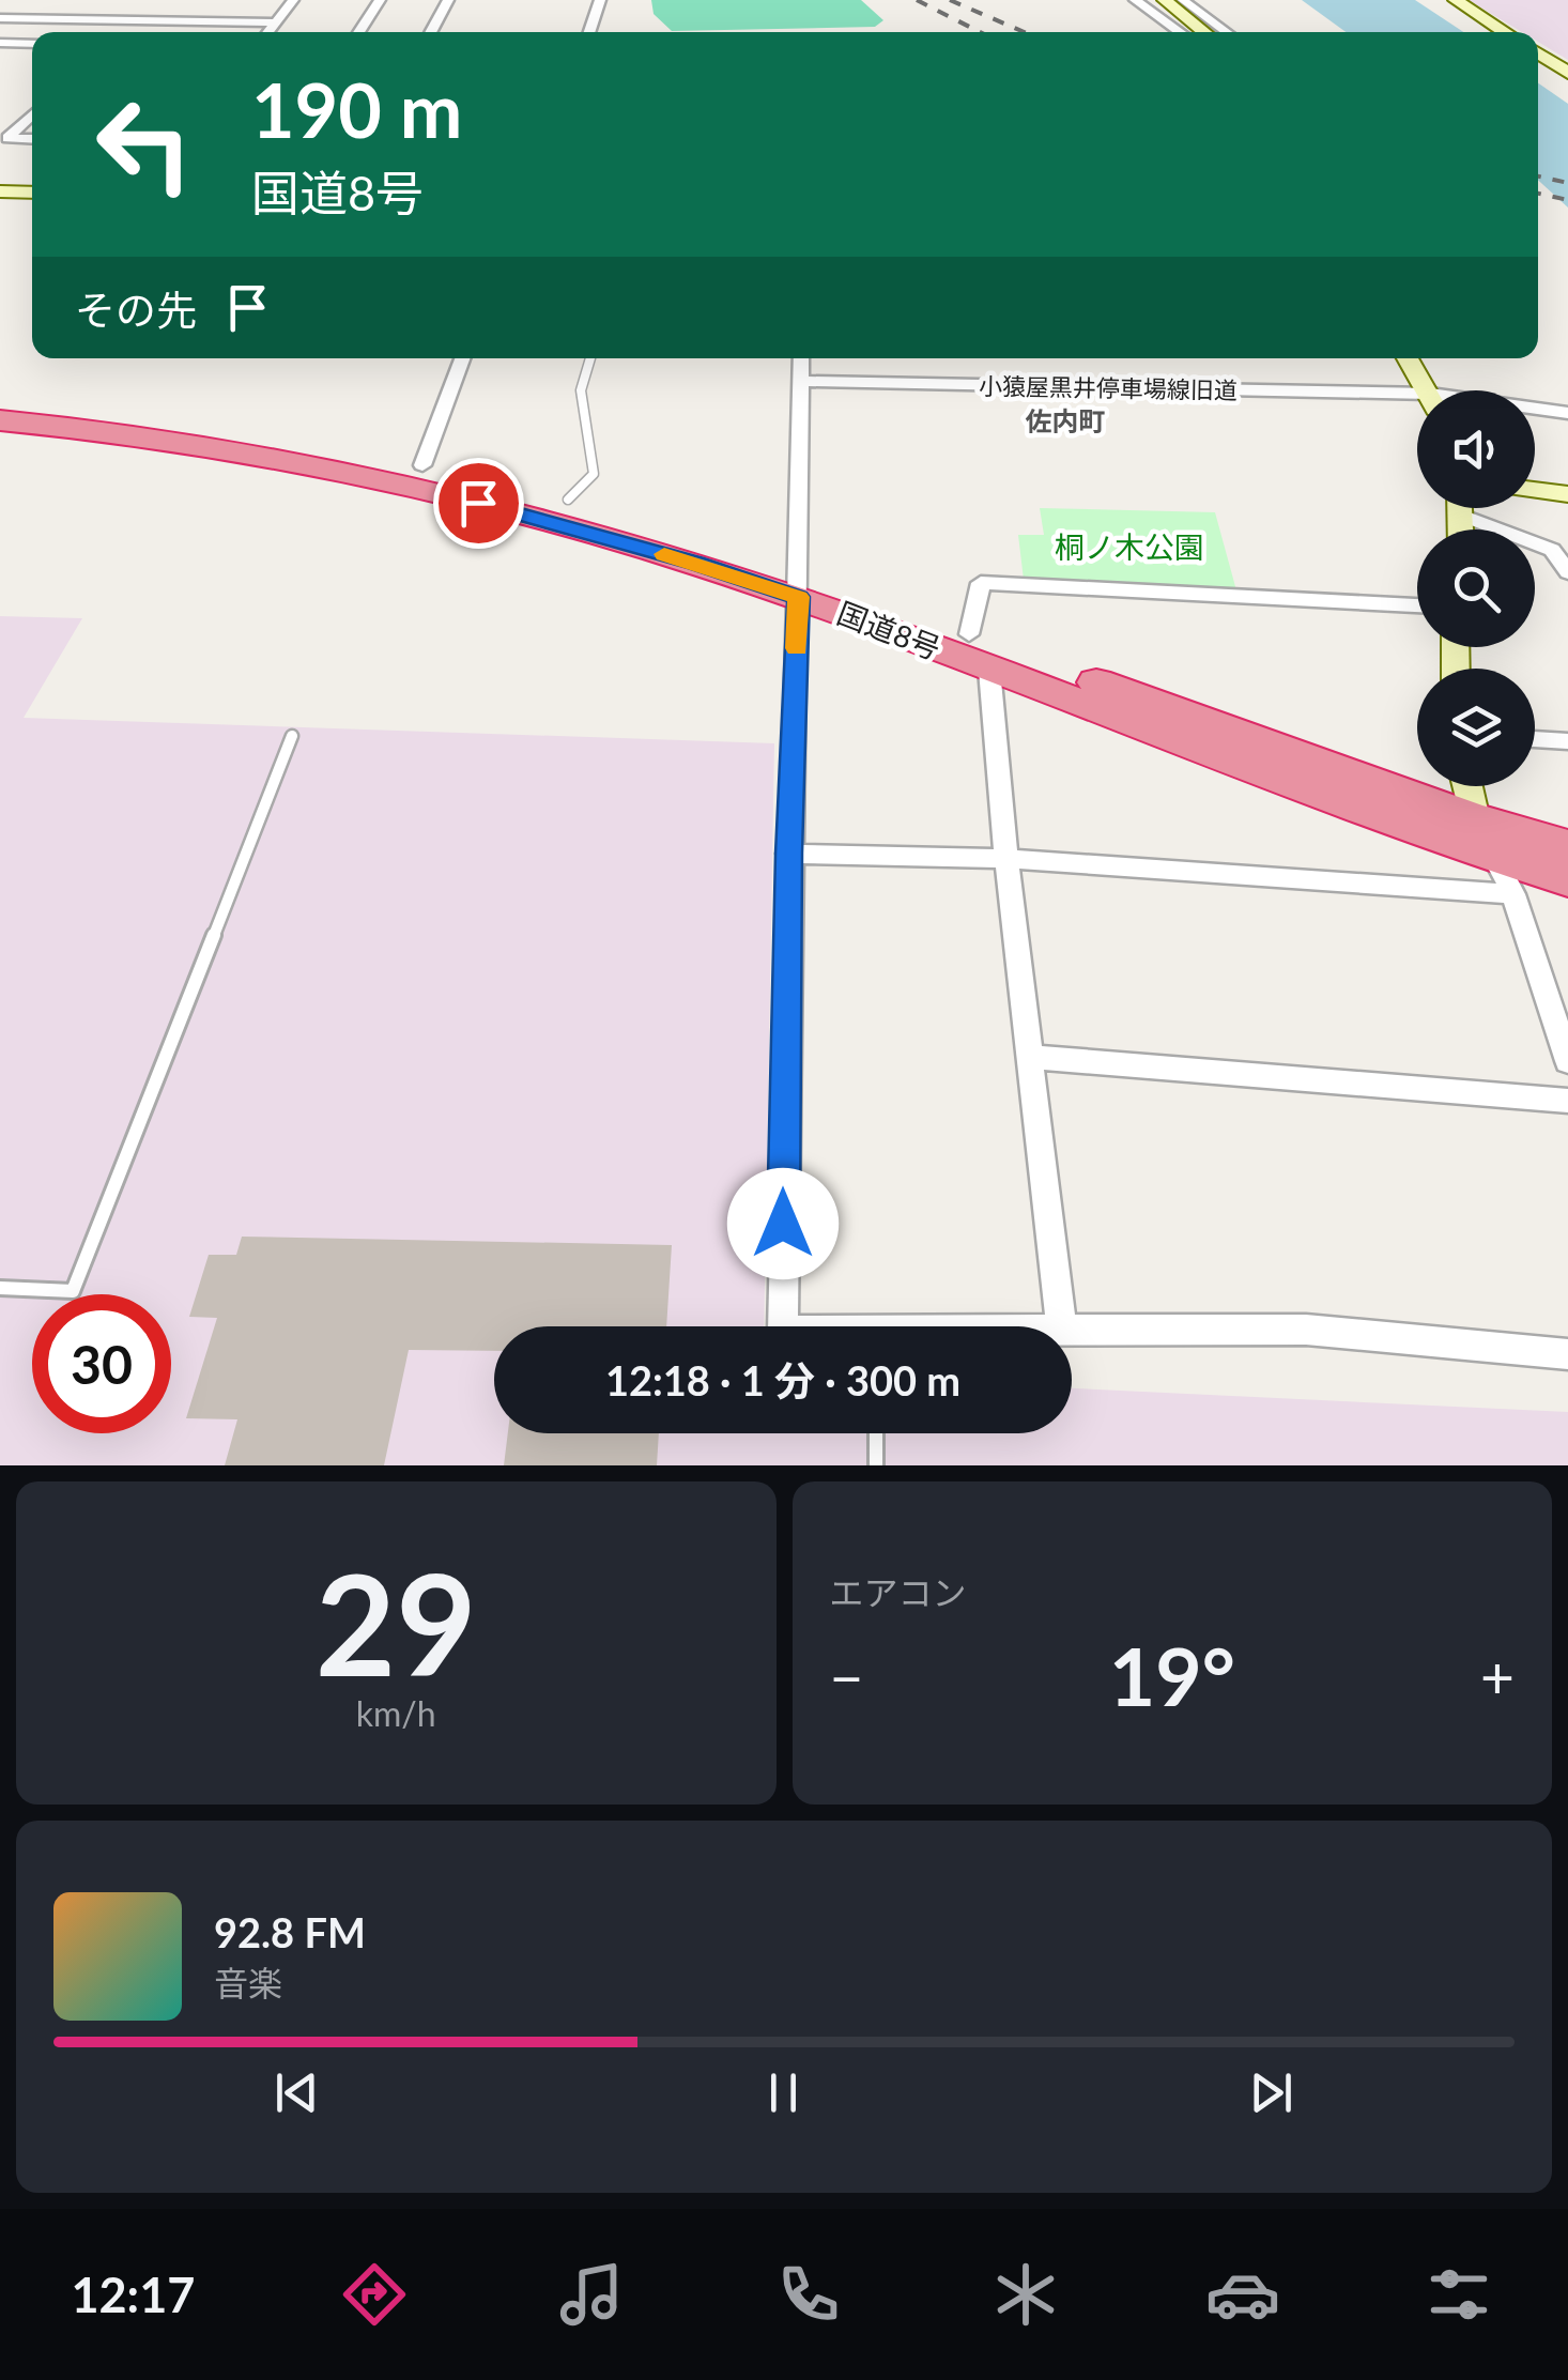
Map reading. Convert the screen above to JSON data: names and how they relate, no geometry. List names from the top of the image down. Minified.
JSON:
{"streets":{"highway":["国道8号"],"street":["小猿屋黒井停車場線旧道"]},"districts":["佐内町"],"parks":["桐ノ木公園"],"page":{"turn":["190 m","国道8号"],"then":"その先","limit":"30","trip":"12:18 · 1 分 · 300 m","tile":[["29","km/h"],"エアコン"],"heat":["−","19°","+"],"song":["92.8 FM","音楽"],"tabs":"12:17"}}
